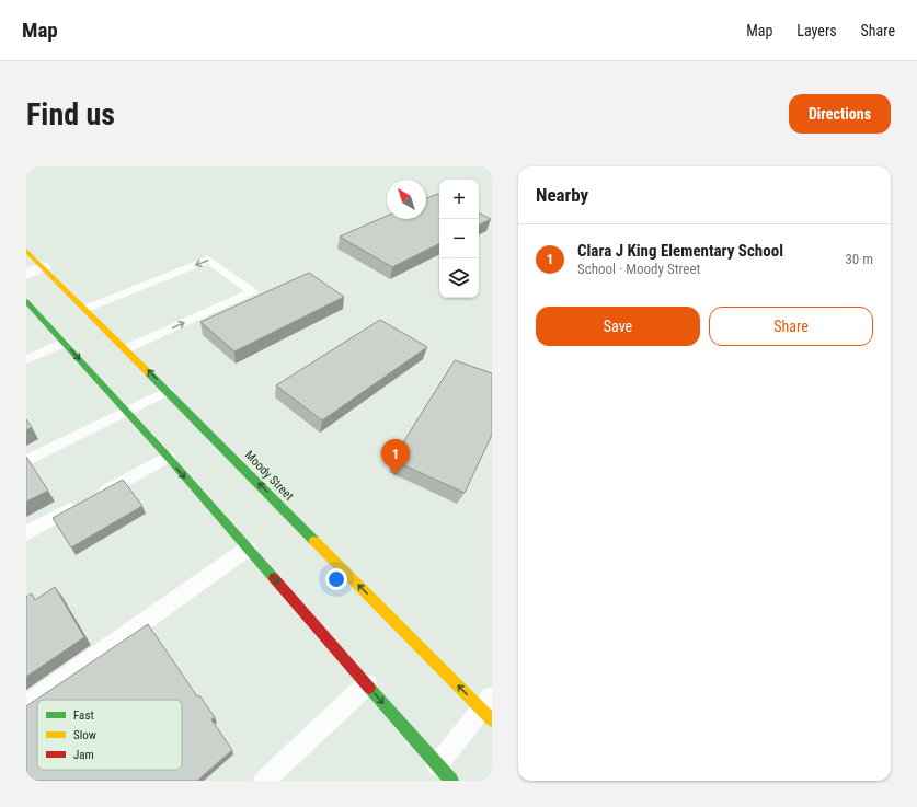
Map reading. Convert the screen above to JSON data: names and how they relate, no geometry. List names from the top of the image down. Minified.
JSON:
{"streets":{"main road":["Moody Street"]},"legend":["Fast","Slow","Jam"],"north":"top left","page":{"header":"Map","nav":["Map","Layers","Share"],"buttons":["Directions",["Save","Share"]],"title":"Find us","heading":"Nearby","map_buttons":["+","−"],"list":[{"mark":"1","name":"Clara J King Elementary School","note":"School · Moody Street","value":"30 m"}],"pins":"1"}}
